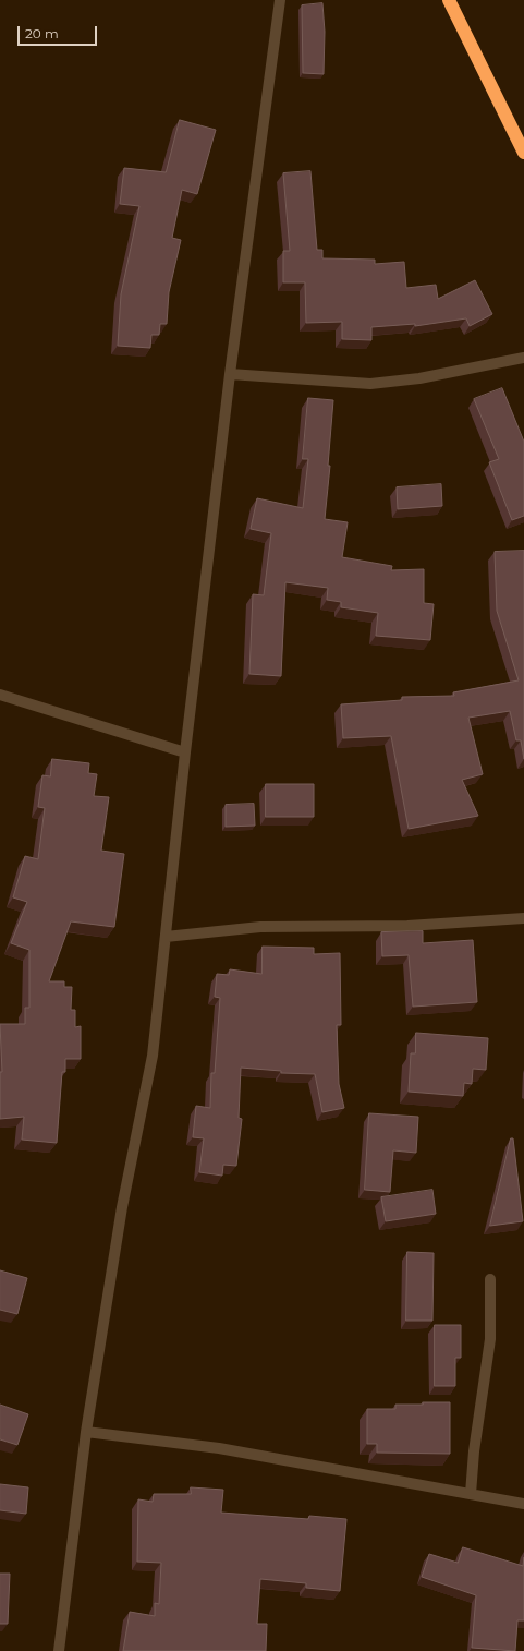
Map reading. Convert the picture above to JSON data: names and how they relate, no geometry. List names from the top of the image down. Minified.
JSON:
{"scale_bar":"20 m"}
